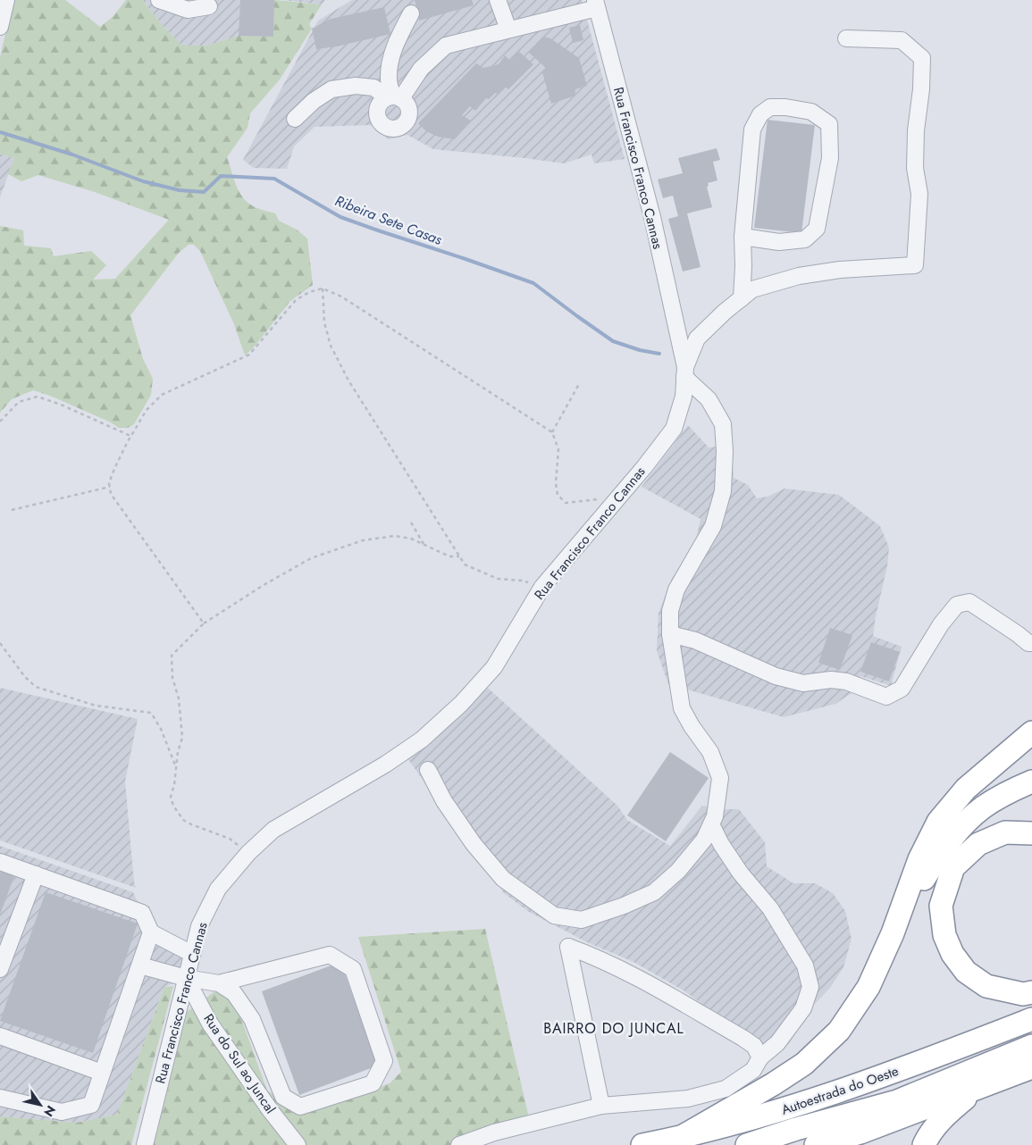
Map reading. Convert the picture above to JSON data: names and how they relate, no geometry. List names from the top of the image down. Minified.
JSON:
{"streets":{"highway":["Autoestrada do Oeste"],"street":["Rua Francisco Franco Cannas","Rua do Sul ao Juncal"]},"crossings":[["Rua Francisco Franco Cannas","Rua do Sul ao Juncal"]],"districts":["BAIRRO DO JUNCAL"],"water":["Ribeira Sete Casas"],"north":"bottom right"}
